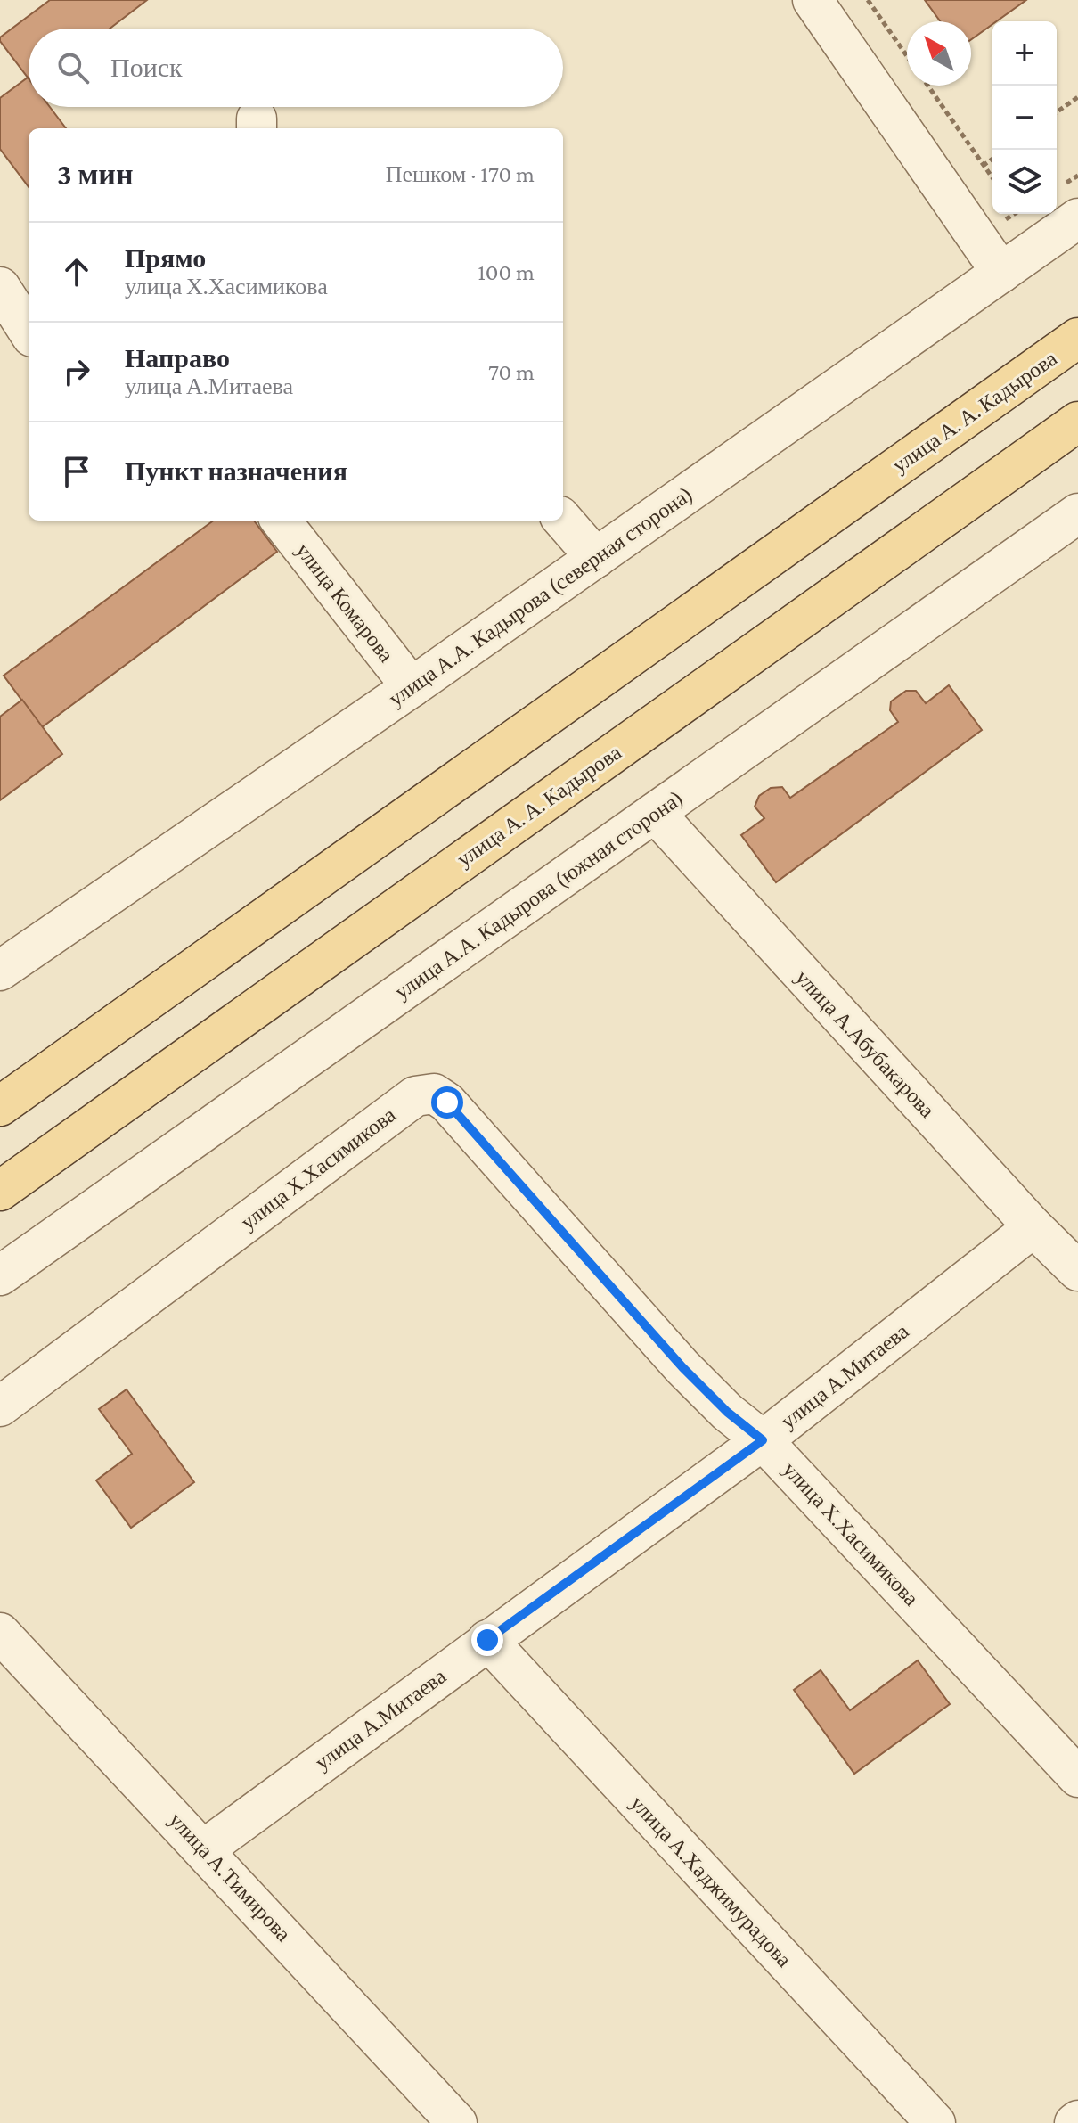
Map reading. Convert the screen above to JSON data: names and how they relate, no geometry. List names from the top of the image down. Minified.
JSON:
{"streets":{"main road":["улица А. А. Кадырова"],"street":["улица А.А. Кадырова (северная сторона)","улица Комарова","улица А.А. Кадырова (южная сторона)","улица А.Абубакарова","улица Х.Хасимикова","улица А.Митаева","улица А.Тимирова","улица А.Хаджимурадова"]},"crossings":[["улица А.А. Кадырова (северная сторона)","улица Комарова"],["улица А.А. Кадырова (южная сторона)","улица А.Абубакарова"],["улица А.Абубакарова","улица А.Митаева"],["улица Х.Хасимикова","улица А.Митаева"],["улица А.Митаева","улица А.Тимирова"],["улица А.Митаева","улица А.Хаджимурадова"]],"north":"top left","page":{"map_buttons":["+","−"],"search":"Поиск","heading":["3 мин","Пешком · 170 m"],"list":[["Прямо","улица Х.Хасимикова","100 m"],["Направо","улица А.Митаева","70 m"],"Пункт назначения"]}}
